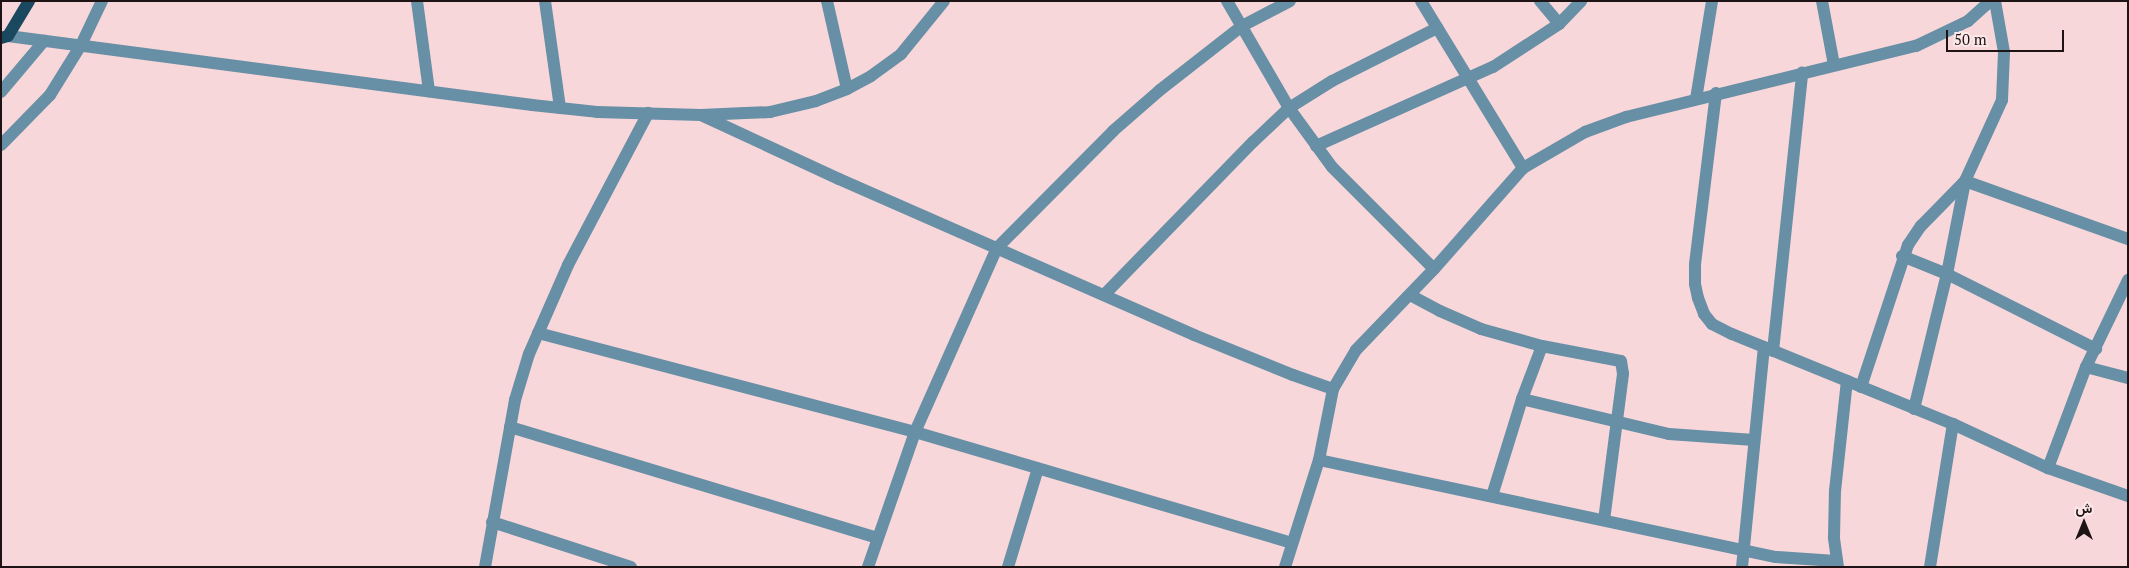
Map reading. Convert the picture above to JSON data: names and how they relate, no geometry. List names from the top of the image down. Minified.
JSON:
{"scale_bar":"50 m","north":"top"}
